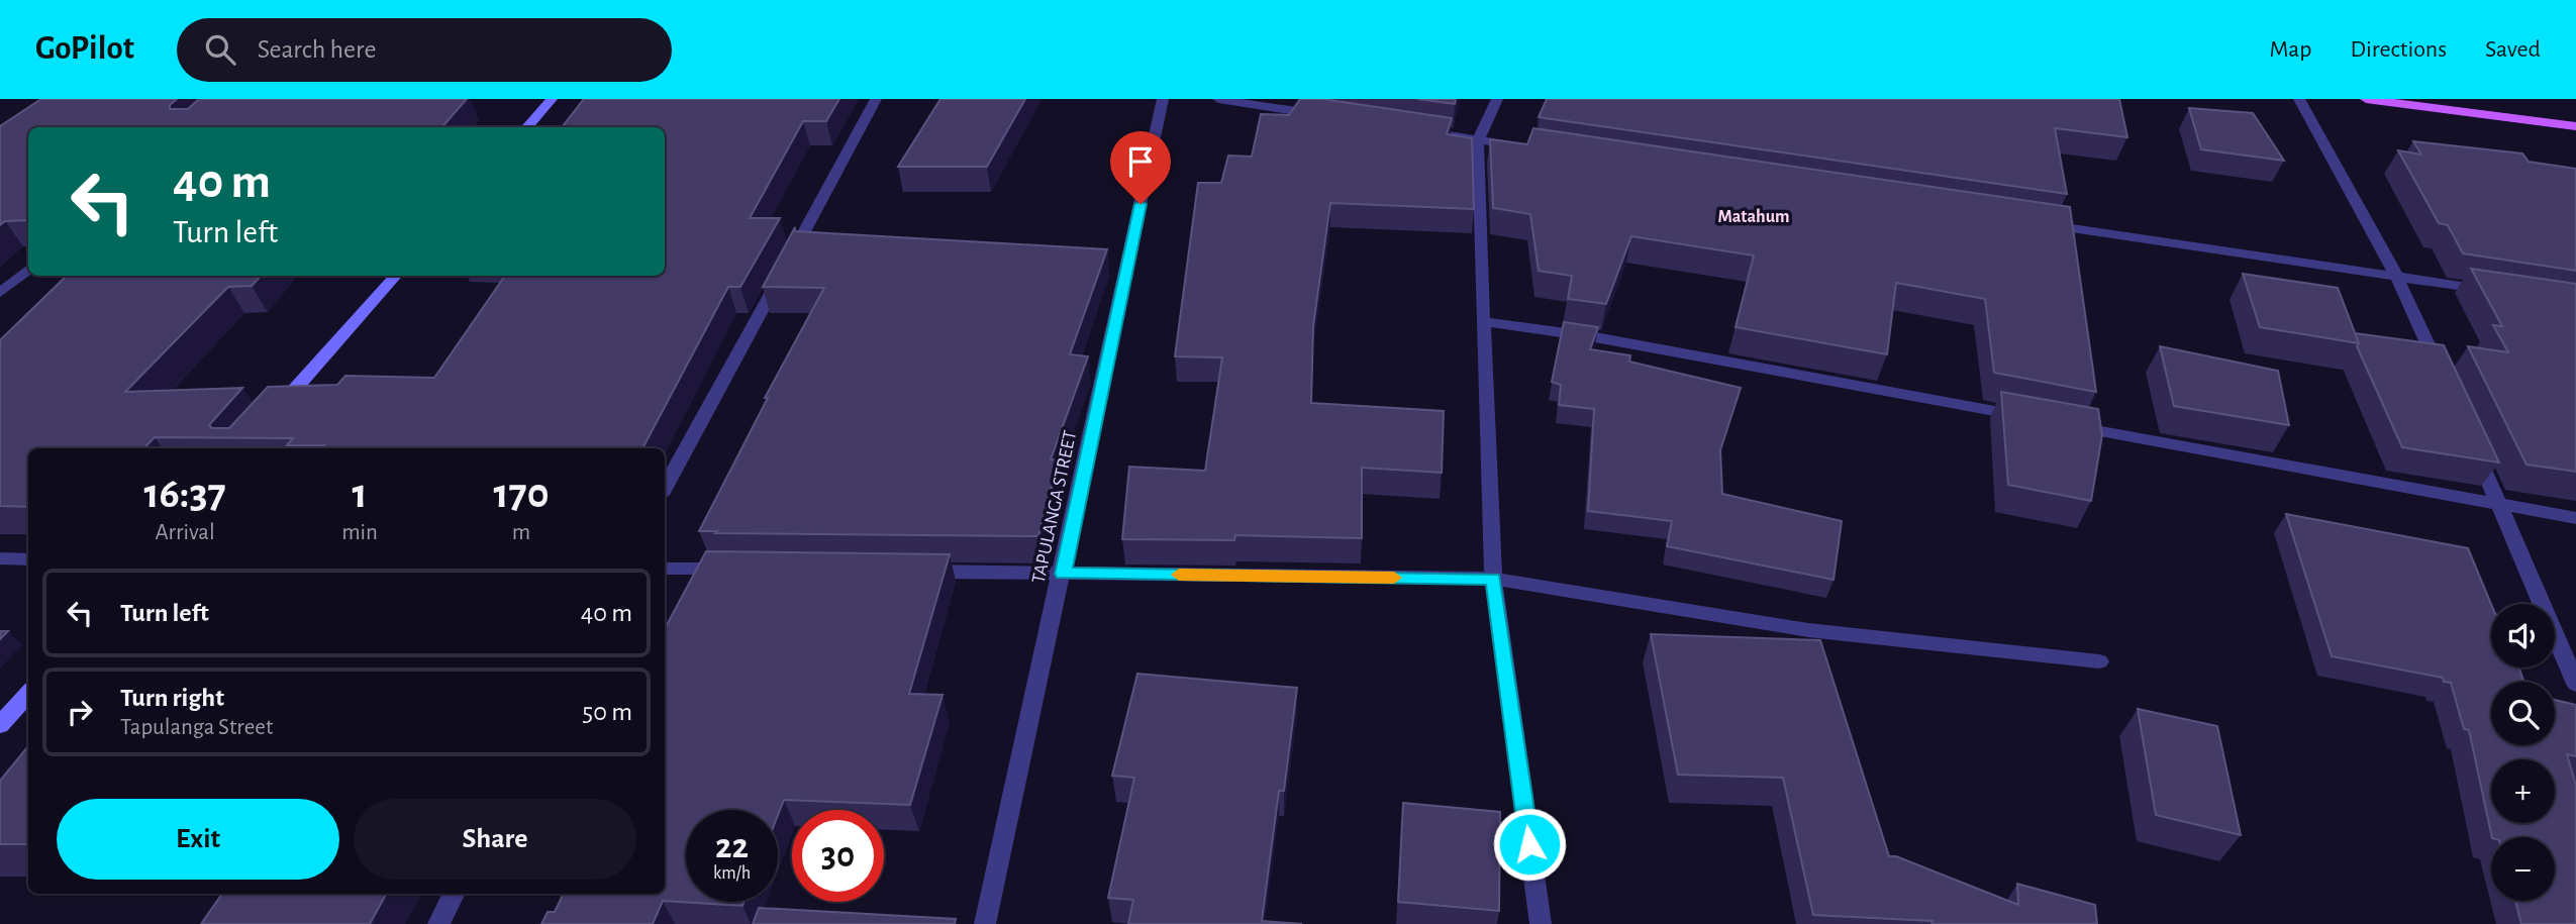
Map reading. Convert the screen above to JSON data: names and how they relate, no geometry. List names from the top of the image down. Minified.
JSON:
{"streets":{"street":["TAPULANGA STREET"]},"districts":["Matahum"],"page":{"header":"GoPilot","search":"Search here","nav":["Map","Directions","Saved"],"turn":["40 m","Turn left"],"eta":["16:37","Arrival","1","min","170","m"],"list":[{"name":"Turn left","value":"40 m"},{"name":"Turn right","note":"Tapulanga Street","value":"50 m"}],"map_buttons":["+","−"],"buttons":["Exit","Share"],"speed":"22 km/h","limit":"30"}}
